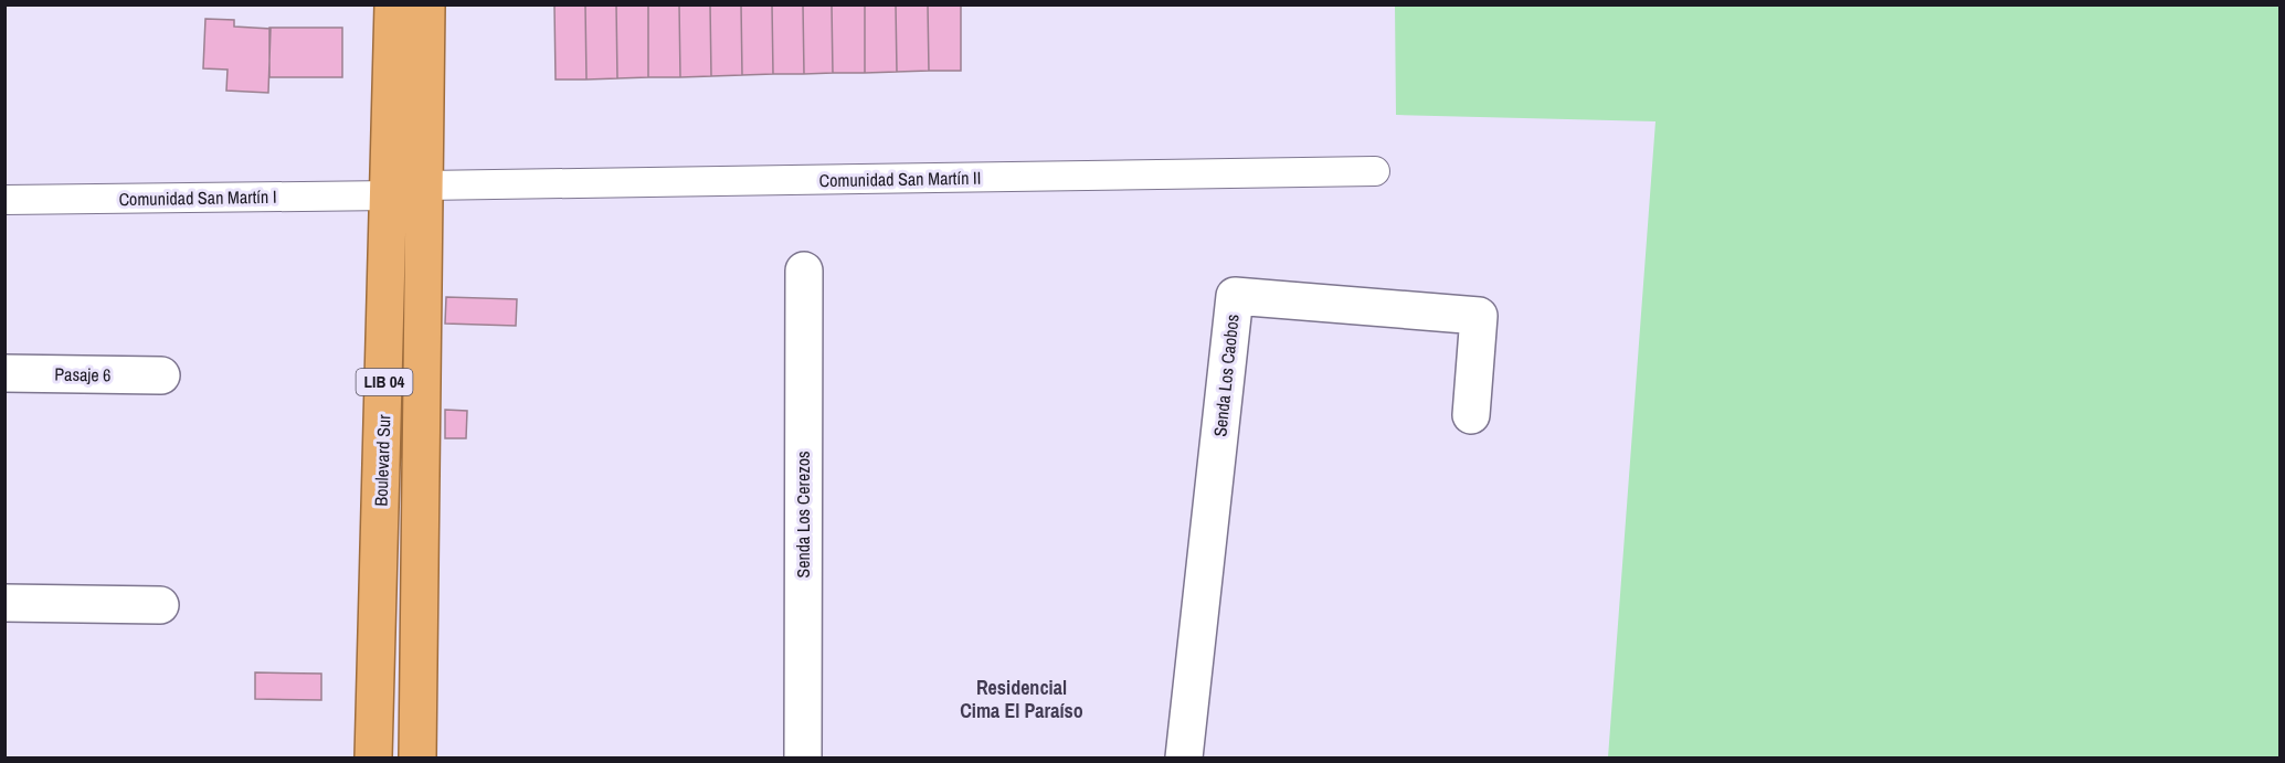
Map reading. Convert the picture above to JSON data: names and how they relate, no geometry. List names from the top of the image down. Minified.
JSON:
{"streets":{"highway":["LIB 04","Boulevard Sur"],"street":["Comunidad San Martín II","Comunidad San Martín I","Pasaje 6","Senda Los Caobos","Senda Los Cerezos"]},"crossings":[["Comunidad San Martín II","LIB 04"],["Comunidad San Martín I","Boulevard Sur"]],"districts":["Residencial Cima El Paraíso"]}
